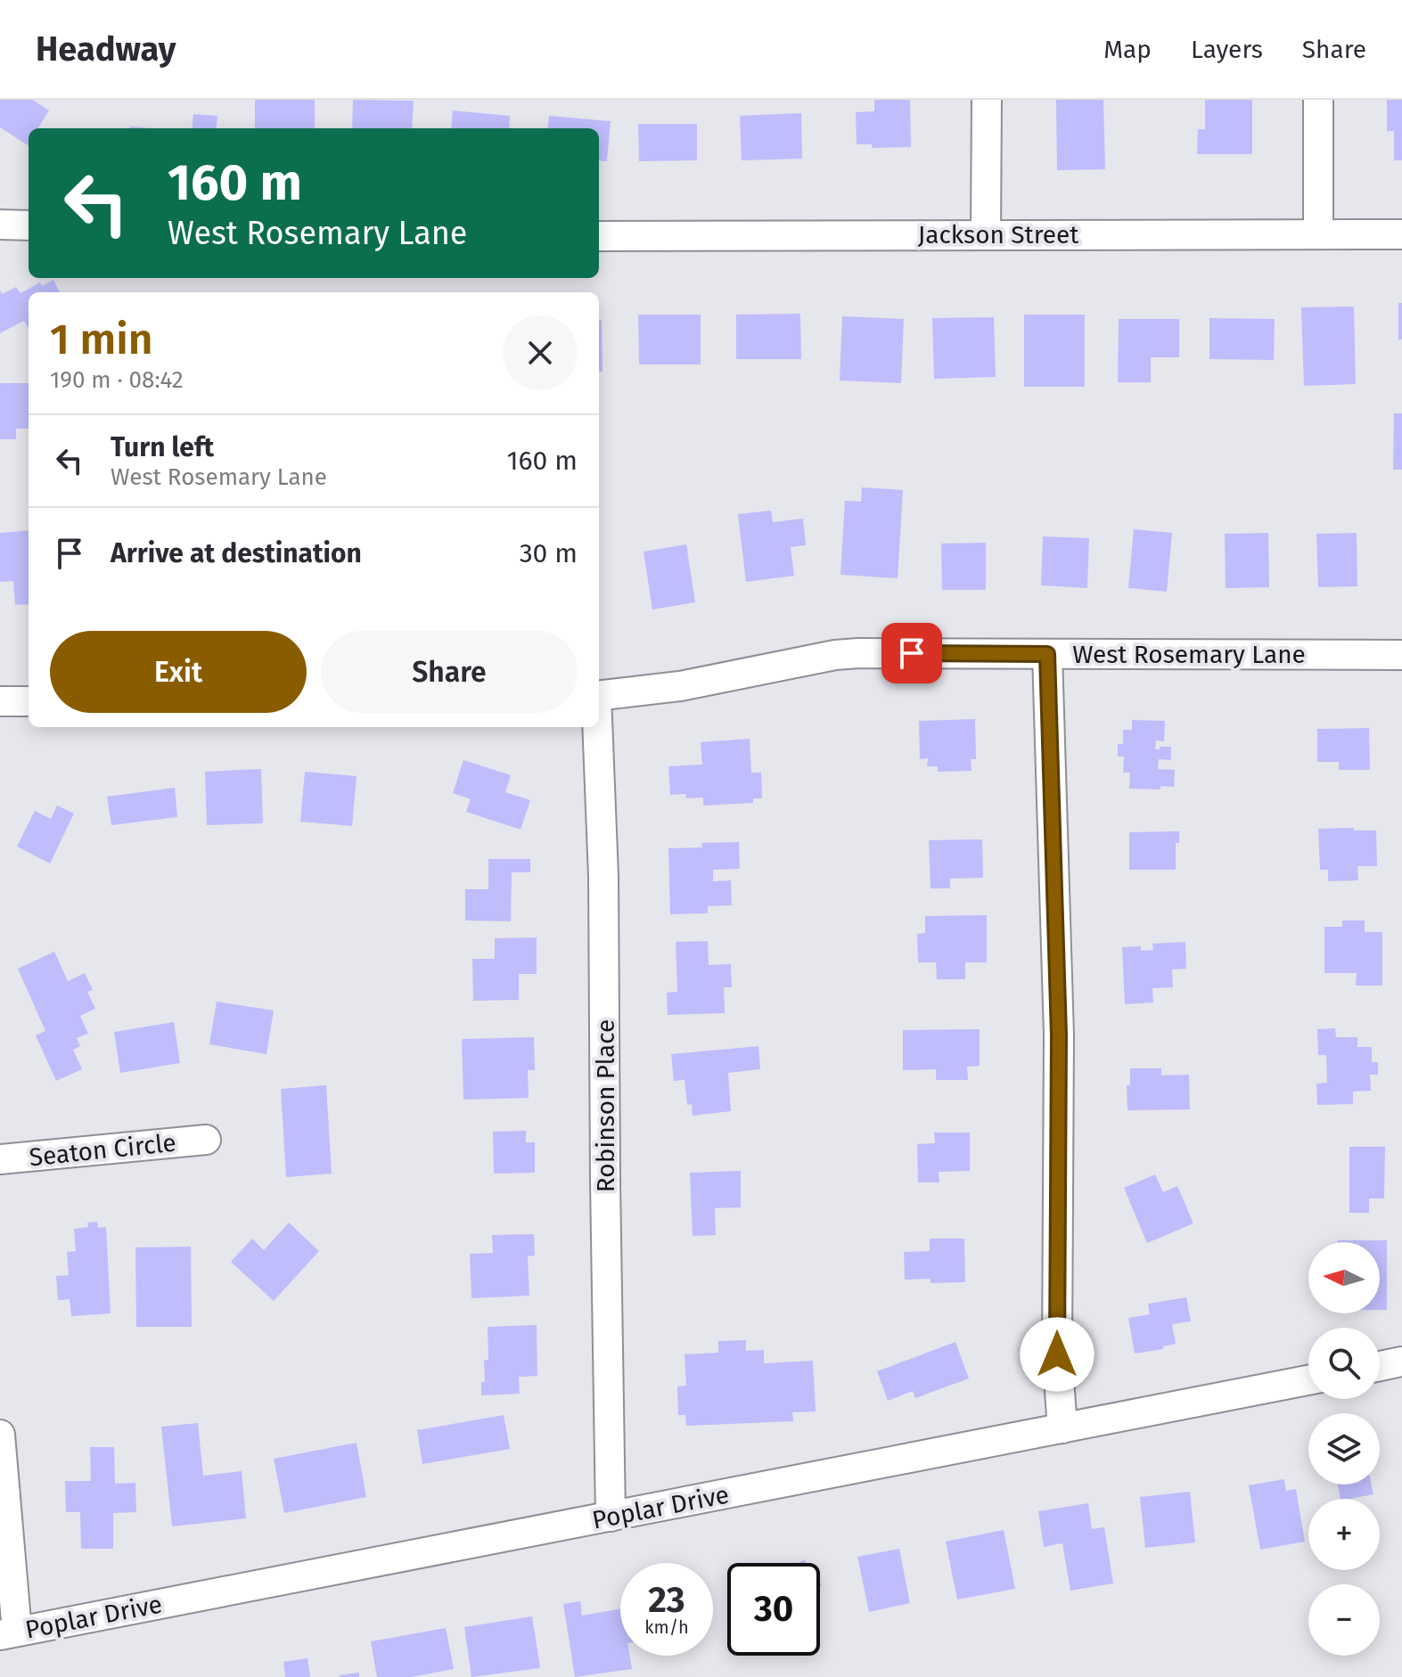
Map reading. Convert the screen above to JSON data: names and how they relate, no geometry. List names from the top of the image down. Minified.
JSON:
{"streets":{"street":["Jackson Street","West Rosemary Lane","Robinson Place","Seaton Circle","Poplar Drive"]},"crossings":[["Robinson Place","Poplar Drive"]],"north":"left","page":{"header":"Headway","nav":["Map","Layers","Share"],"turn":["160 m","West Rosemary Lane"],"heading":["1 min","190 m · 08:42"],"list":[{"name":"Turn left","note":"West Rosemary Lane","value":"160 m"},{"name":"Arrive at destination","value":"30 m"}],"buttons":["Exit","Share"],"map_buttons":["+","−"],"speed":"23 km/h","limit":"30"}}
